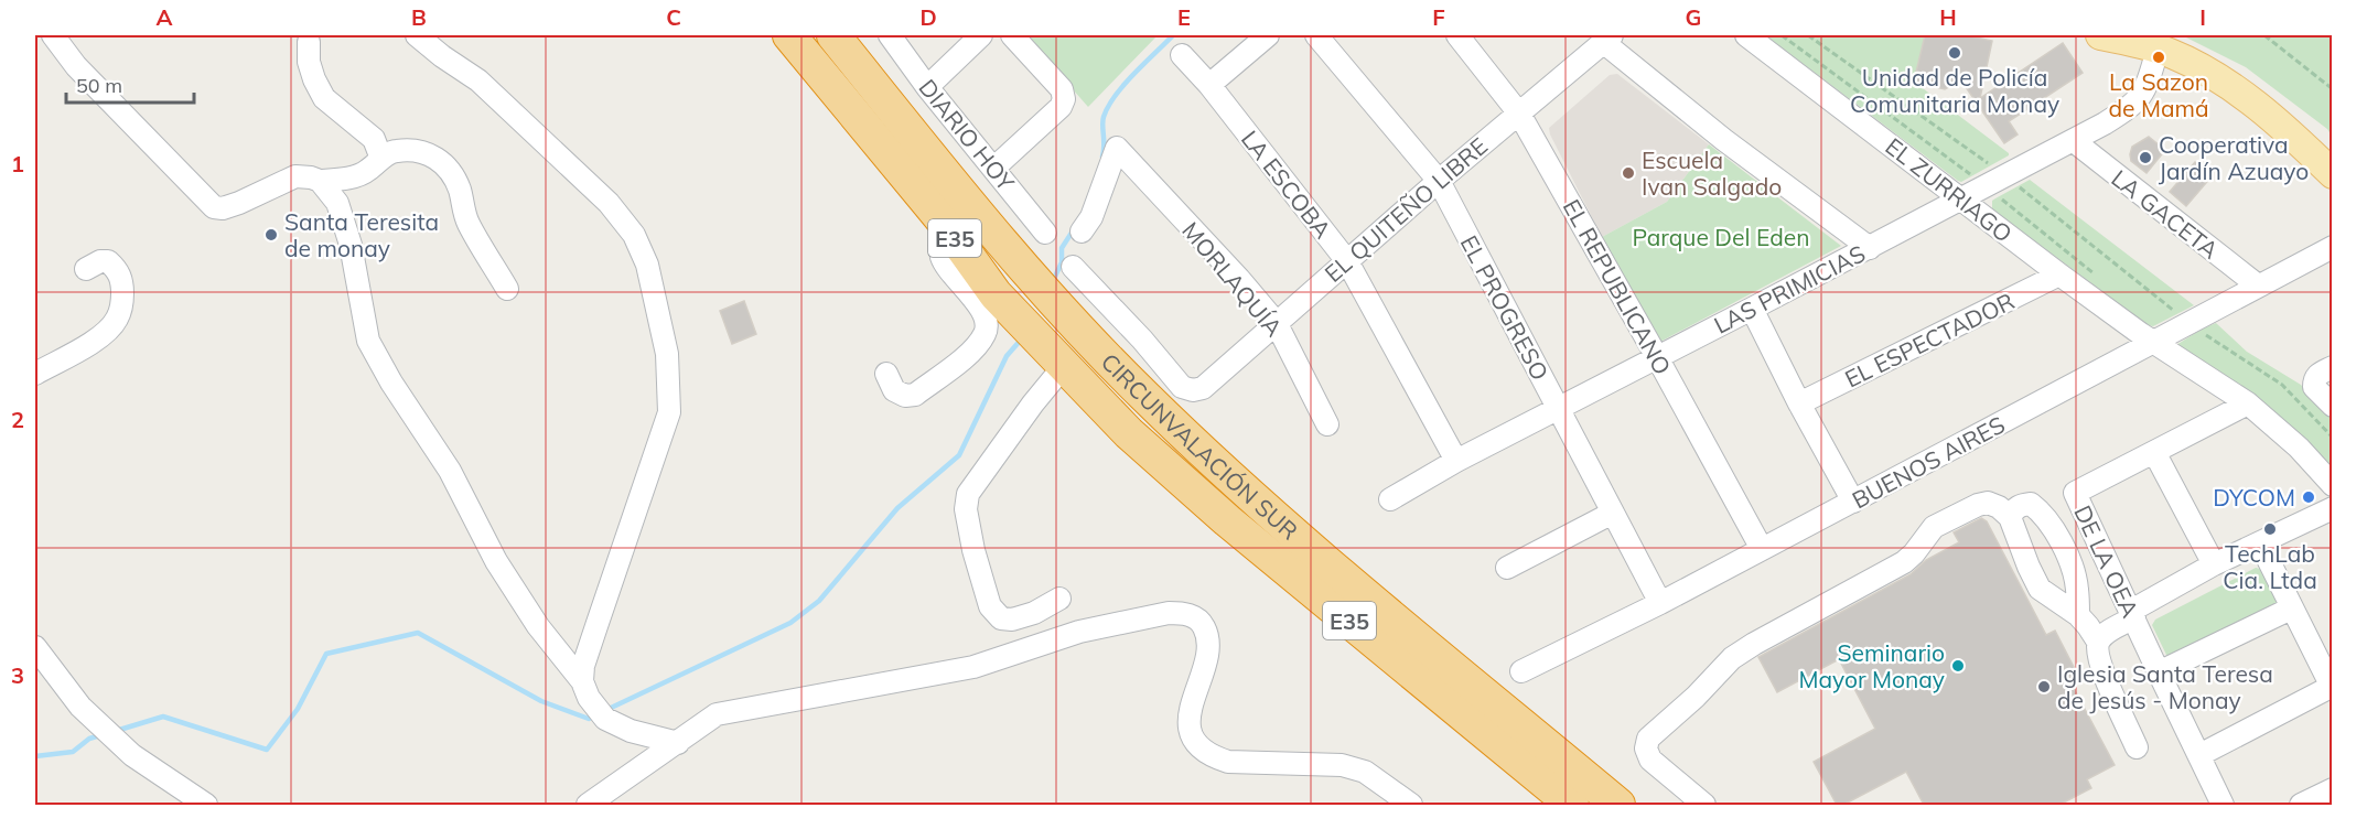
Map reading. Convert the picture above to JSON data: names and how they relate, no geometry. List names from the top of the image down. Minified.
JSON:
{"streets":{"highway":["E35","CIRCUNVALACIÓN SUR"],"street":["DIARIO HOY","LA ESCOBA","EL ZURRIAGO","EL QUITEÑO LIBRE","LA GACETA","MORLAQUÍA","EL REPUBLICANO","LAS PRIMICIAS","EL PROGRESO","EL ESPECTADOR","BUENOS AIRES","DE LA OEA"]},"crossings":[["LA ESCOBA","EL QUITEÑO LIBRE"],["LA ESCOBA","LAS PRIMICIAS"],["EL ZURRIAGO","LAS PRIMICIAS"],["EL ZURRIAGO","EL ESPECTADOR"],["EL ZURRIAGO","BUENOS AIRES"],["EL ZURRIAGO","DE LA OEA"],["EL QUITEÑO LIBRE","MORLAQUÍA"],["EL QUITEÑO LIBRE","EL REPUBLICANO"],["EL QUITEÑO LIBRE","EL PROGRESO"],["EL QUITEÑO LIBRE","CIRCUNVALACIÓN SUR"],["LA GACETA","LAS PRIMICIAS"],["LA GACETA","BUENOS AIRES"],["EL REPUBLICANO","LAS PRIMICIAS"],["EL REPUBLICANO","BUENOS AIRES"],["LAS PRIMICIAS","EL PROGRESO"],["EL PROGRESO","BUENOS AIRES"]],"parks":["Parque Del Eden"],"places":["Unidad de Policía Comunitaria Monay","La Sazon de Mamá","Cooperativa Jardín Azuayo","Escuela Ivan Salgado","Santa Teresita de monay","DYCOM","TechLab Cia. Ltda","Seminario Mayor Monay","Iglesia Santa Teresa de Jesús - Monay"],"scale_bar":"50 m","grid":{"columns":["A","B","C","D","E","F","G","H","I"],"rows":["1","2","3"]}}
